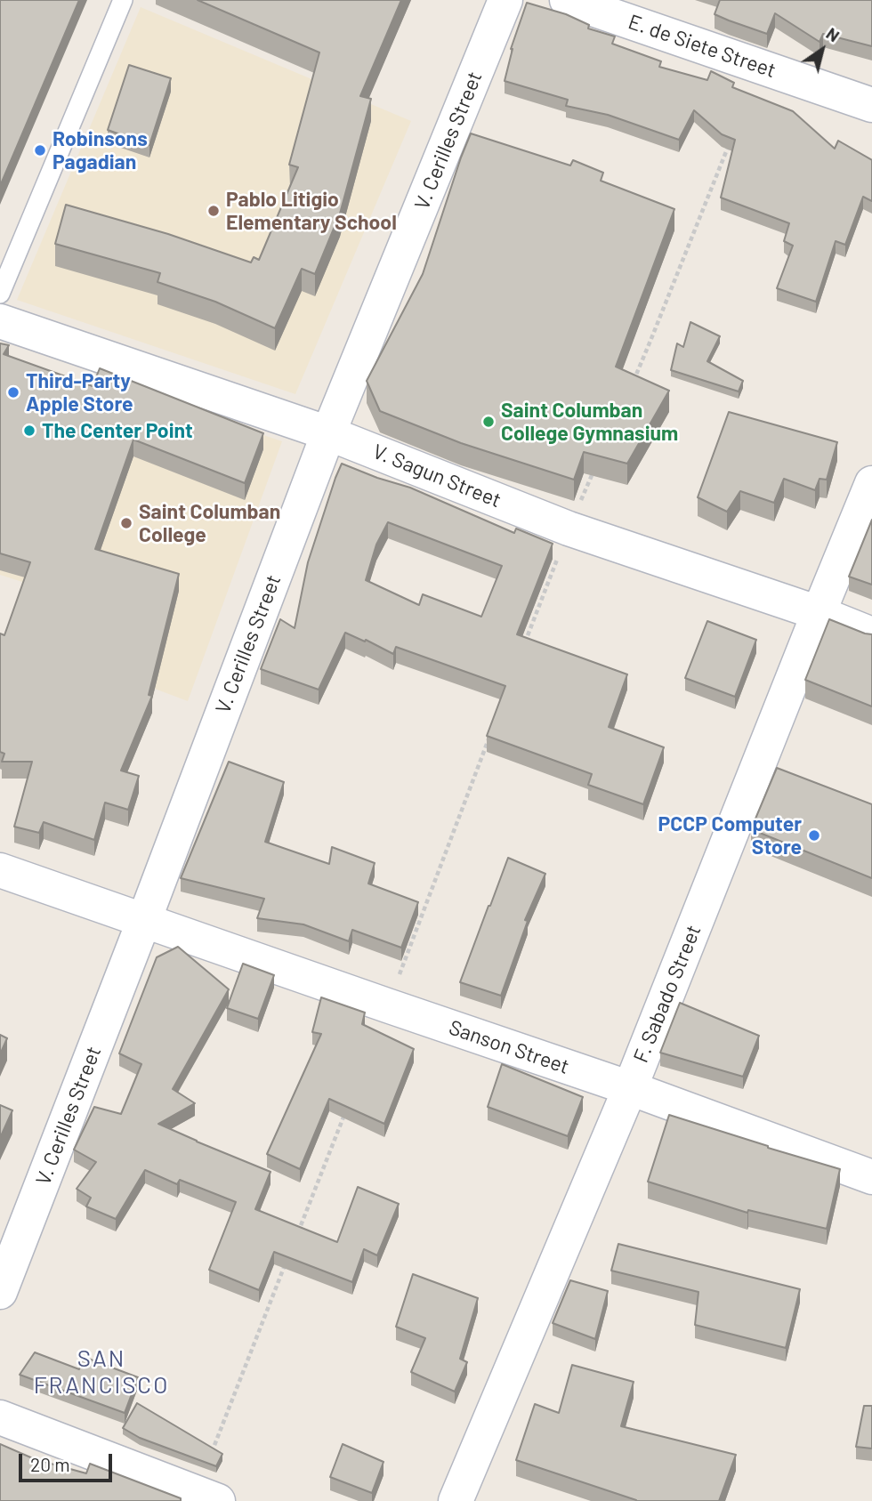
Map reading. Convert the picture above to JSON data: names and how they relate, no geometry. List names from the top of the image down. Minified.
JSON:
{"streets":{"street":["E. de Siete Street","V. Cerilles Street","V. Sagun Street","F. Sabado Street","Sanson Street"]},"crossings":[["V. Cerilles Street","V. Sagun Street"],["V. Cerilles Street","Sanson Street"],["V. Sagun Street","F. Sabado Street"],["F. Sabado Street","Sanson Street"]],"districts":["SAN FRANCISCO"],"places":["Robinsons Pagadian","Pablo Litigio Elementary School","Third-Party Apple Store","Saint Columban College Gymnasium","The Center Point","Saint Columban College","PCCP Computer Store"],"scale_bar":"20 m","north":"top right"}
